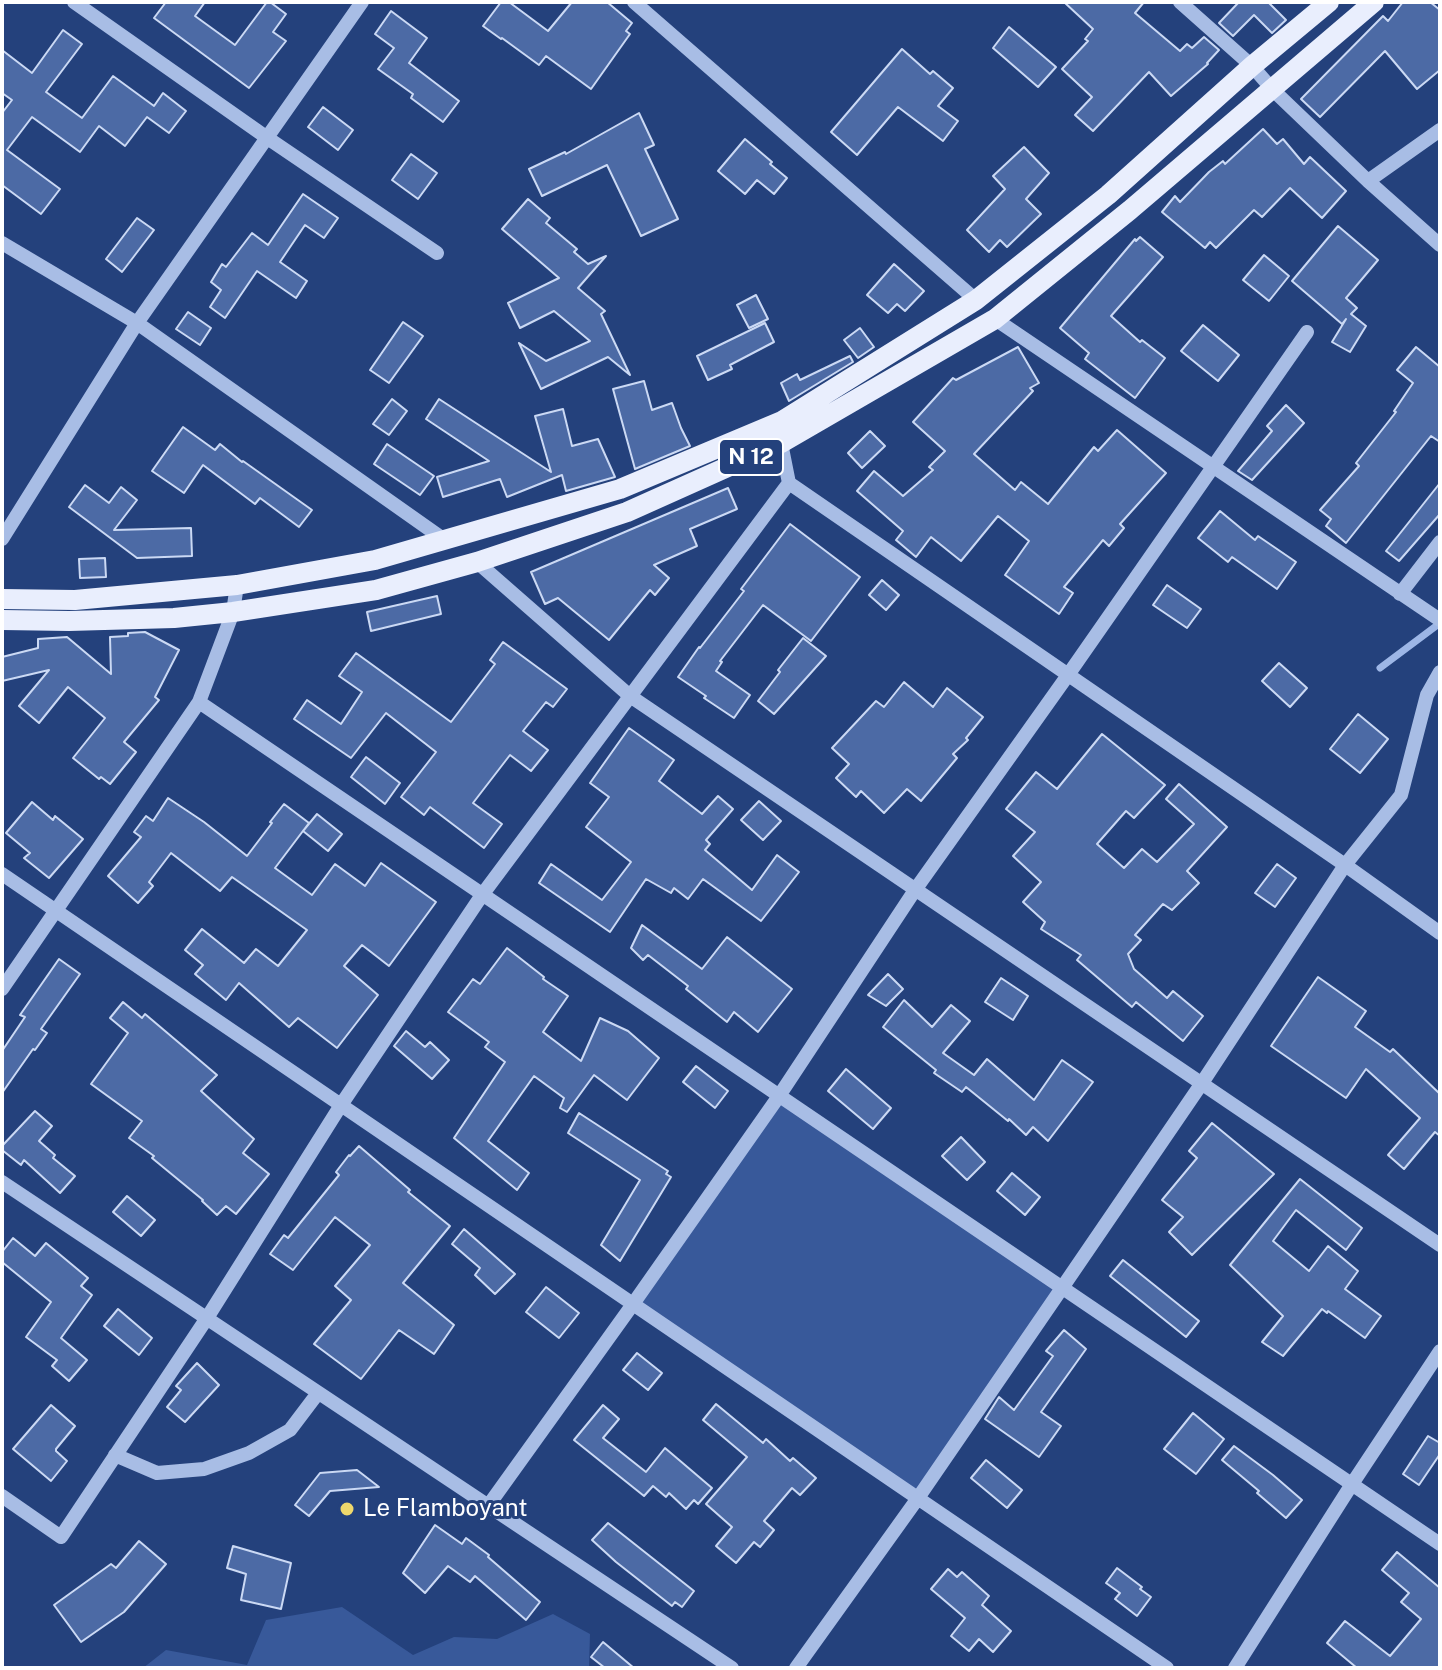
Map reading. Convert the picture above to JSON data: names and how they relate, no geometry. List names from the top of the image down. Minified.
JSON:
{"streets":{"main road":["N 12"]},"places":["Le Flamboyant"]}
